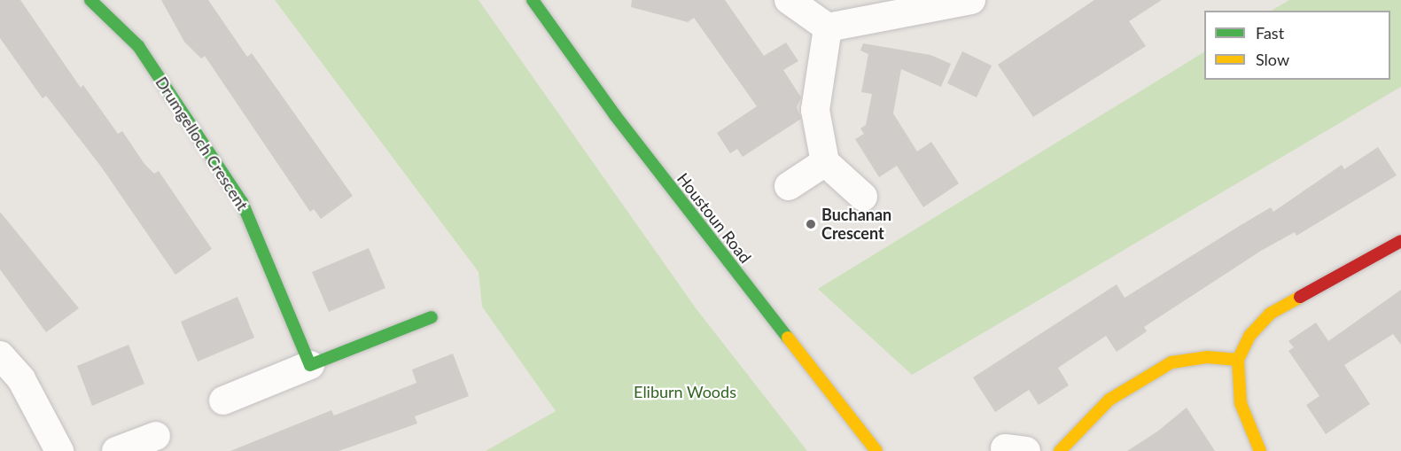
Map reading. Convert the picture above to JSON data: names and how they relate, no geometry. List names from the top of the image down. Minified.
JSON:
{"streets":{"street":["Drumgelloch Crescent","Houstoun Road"]},"parks":["Eliburn Woods"],"places":["Buchanan Crescent"],"legend":["Fast","Slow"]}
